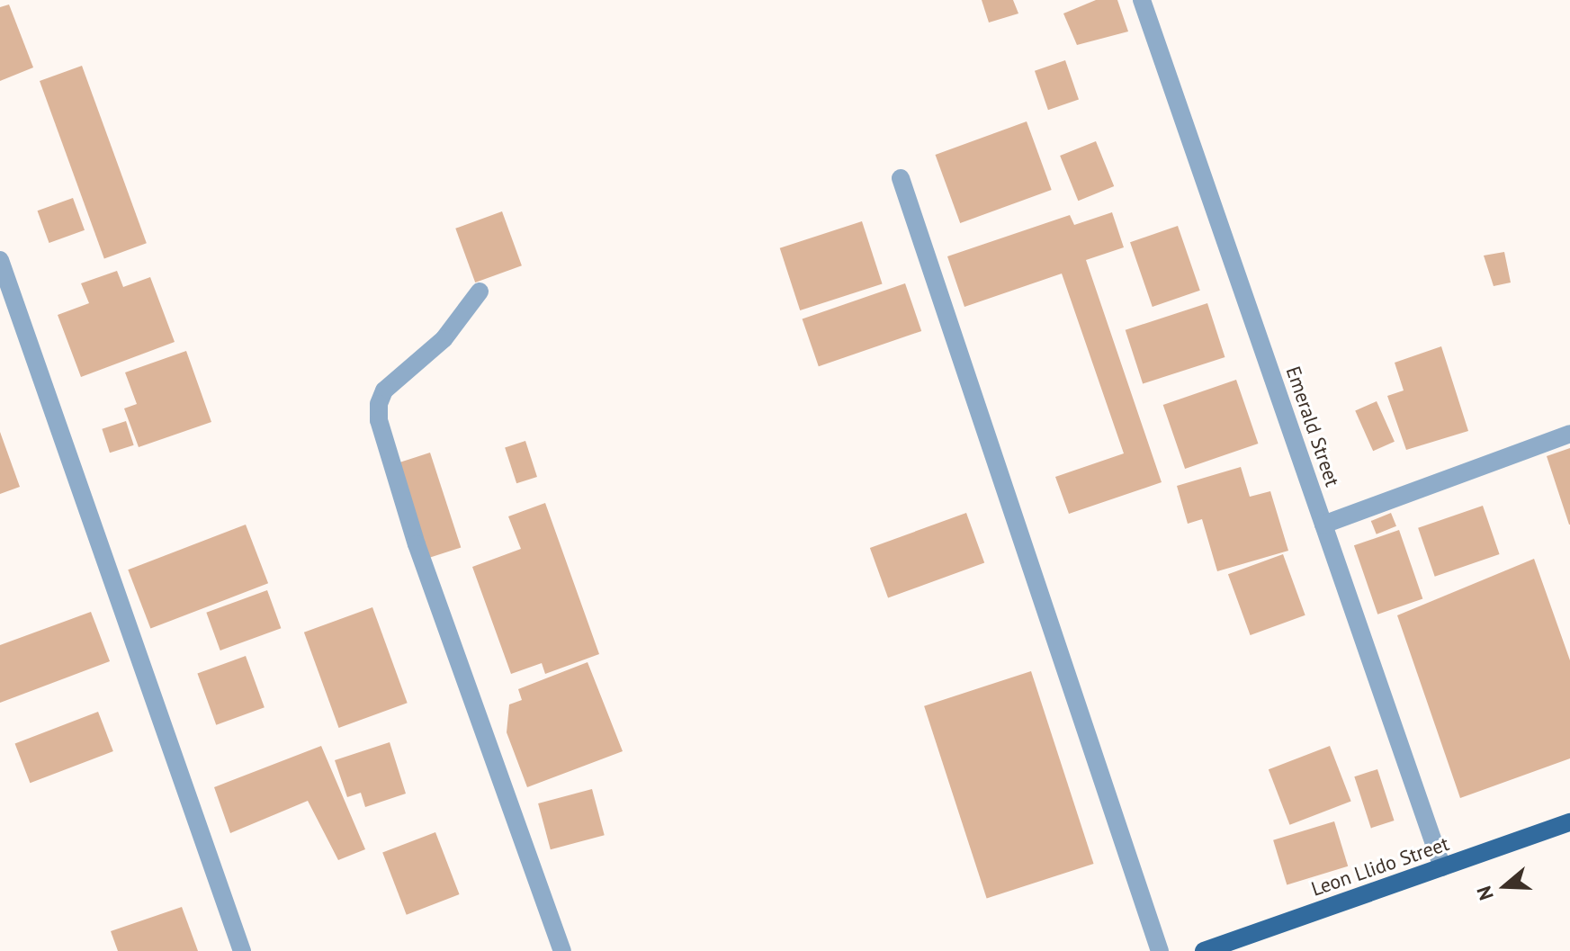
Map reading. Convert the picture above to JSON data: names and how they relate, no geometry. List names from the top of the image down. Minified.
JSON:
{"streets":{"main road":["Leon Llido Street"],"street":["Emerald Street"]},"crossings":[["Emerald Street","Leon Llido Street"]],"north":"left"}
